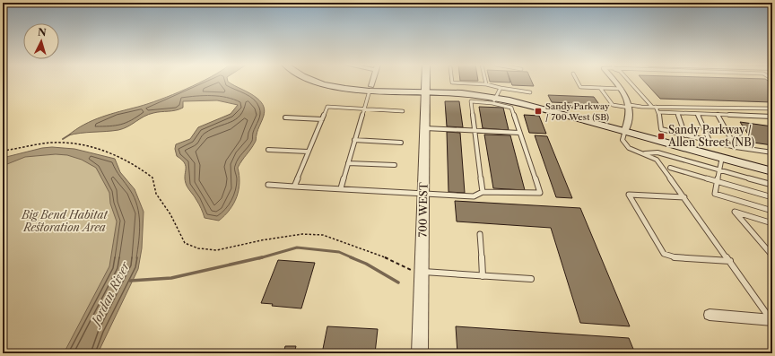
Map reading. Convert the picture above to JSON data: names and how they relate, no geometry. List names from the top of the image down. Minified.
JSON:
{"streets":{"street":["700 WEST"]},"water":["Jordan River"],"parks":["Big Bend Habitat Restoration Area"],"places":{"transit":["Sandy Parkway / 700 West (SB)","Sandy Parkway / Allen Street (NB)"]},"north":"top"}
